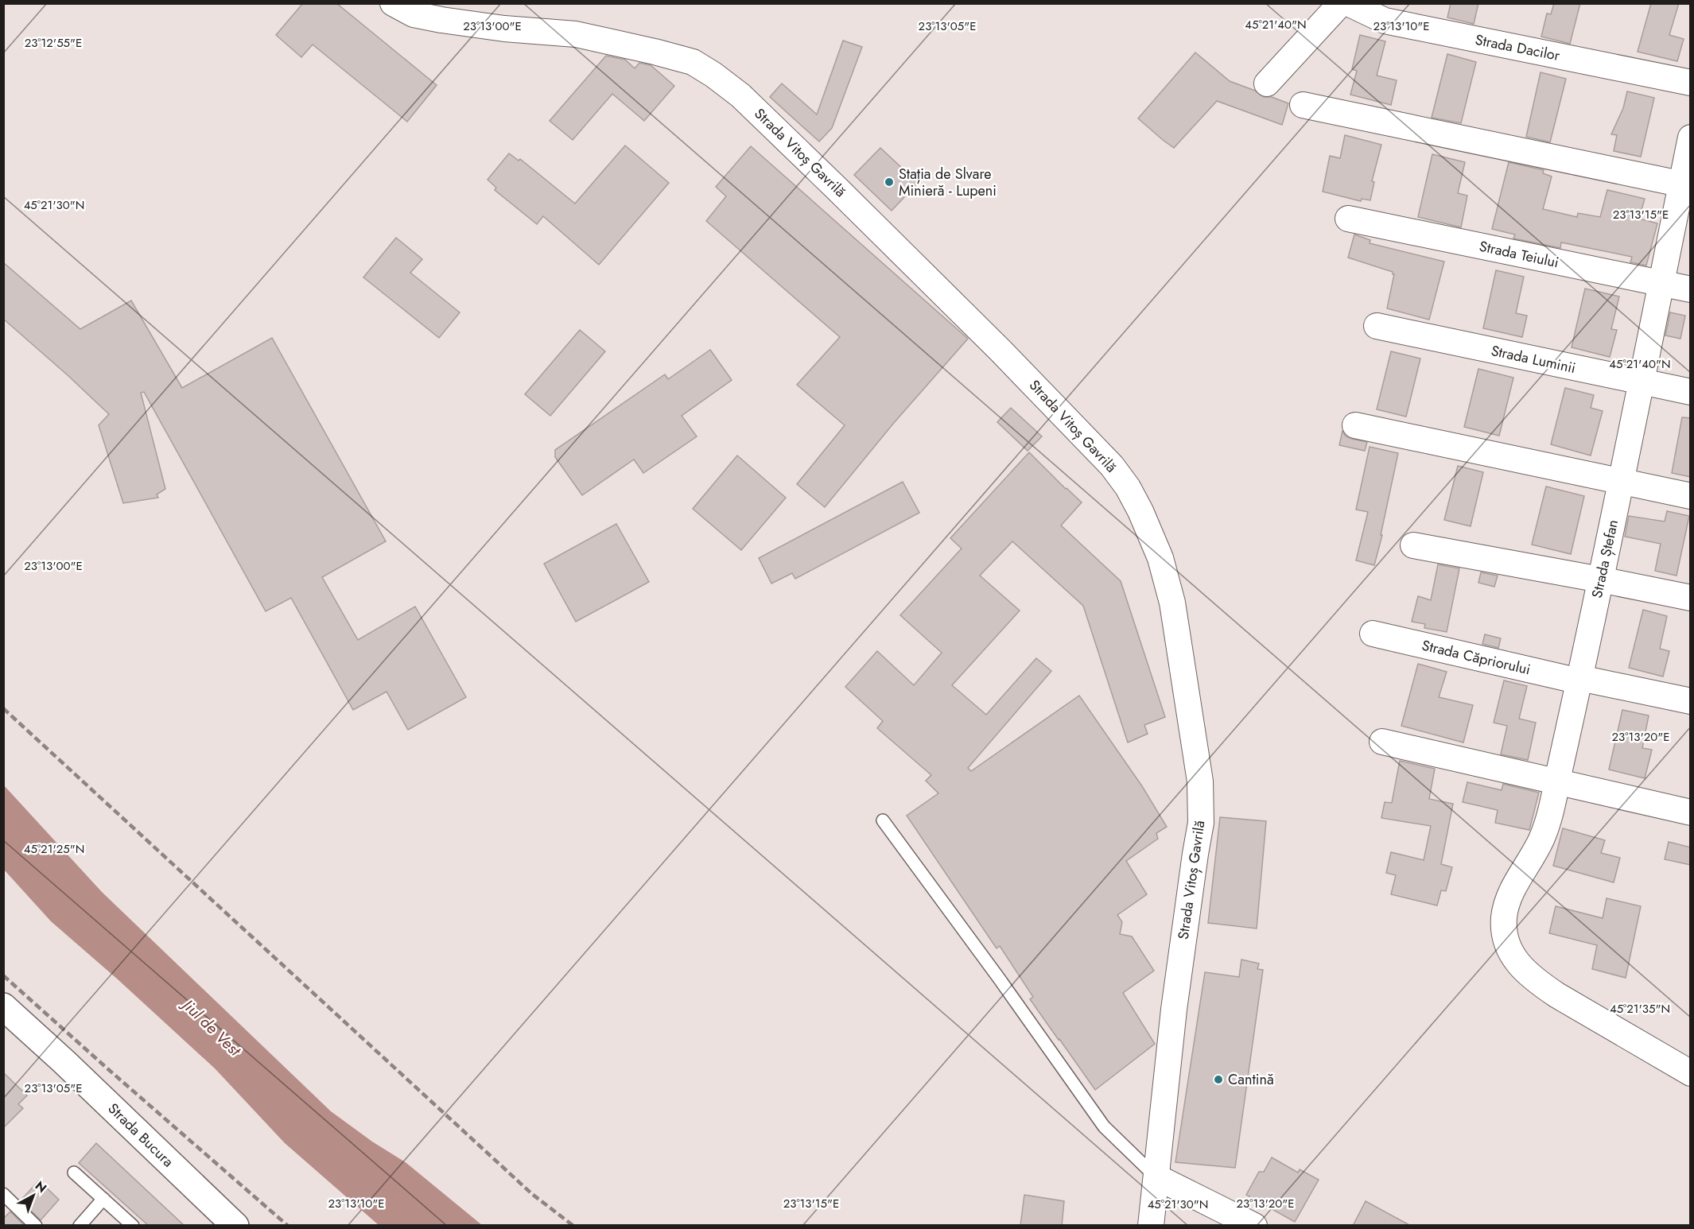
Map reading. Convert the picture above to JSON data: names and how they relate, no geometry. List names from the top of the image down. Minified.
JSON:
{"streets":{"main road":["Strada Bucura"],"street":["Strada Dacilor","Strada Vitoș Gavrilă","Strada Teiului","Strada Luminii","Strada Ștefan","Strada Căpriorului"]},"crossings":[["Strada Teiului","Strada Ștefan"],["Strada Luminii","Strada Ștefan"],["Strada Ștefan","Strada Căpriorului"]],"water":["Jiul de Vest"],"places":["Stația de Slvare Minieră - Lupeni","Cantină"],"north":"top right","coordinates":["45°21'40\"N","23°13'00\"E","23°13'05\"E","23°13'10\"E","23°12'55\"E","45°21'30\"N","23°13'15\"E","23°13'20\"E","45°21'25\"N","45°21'35\"N"]}
